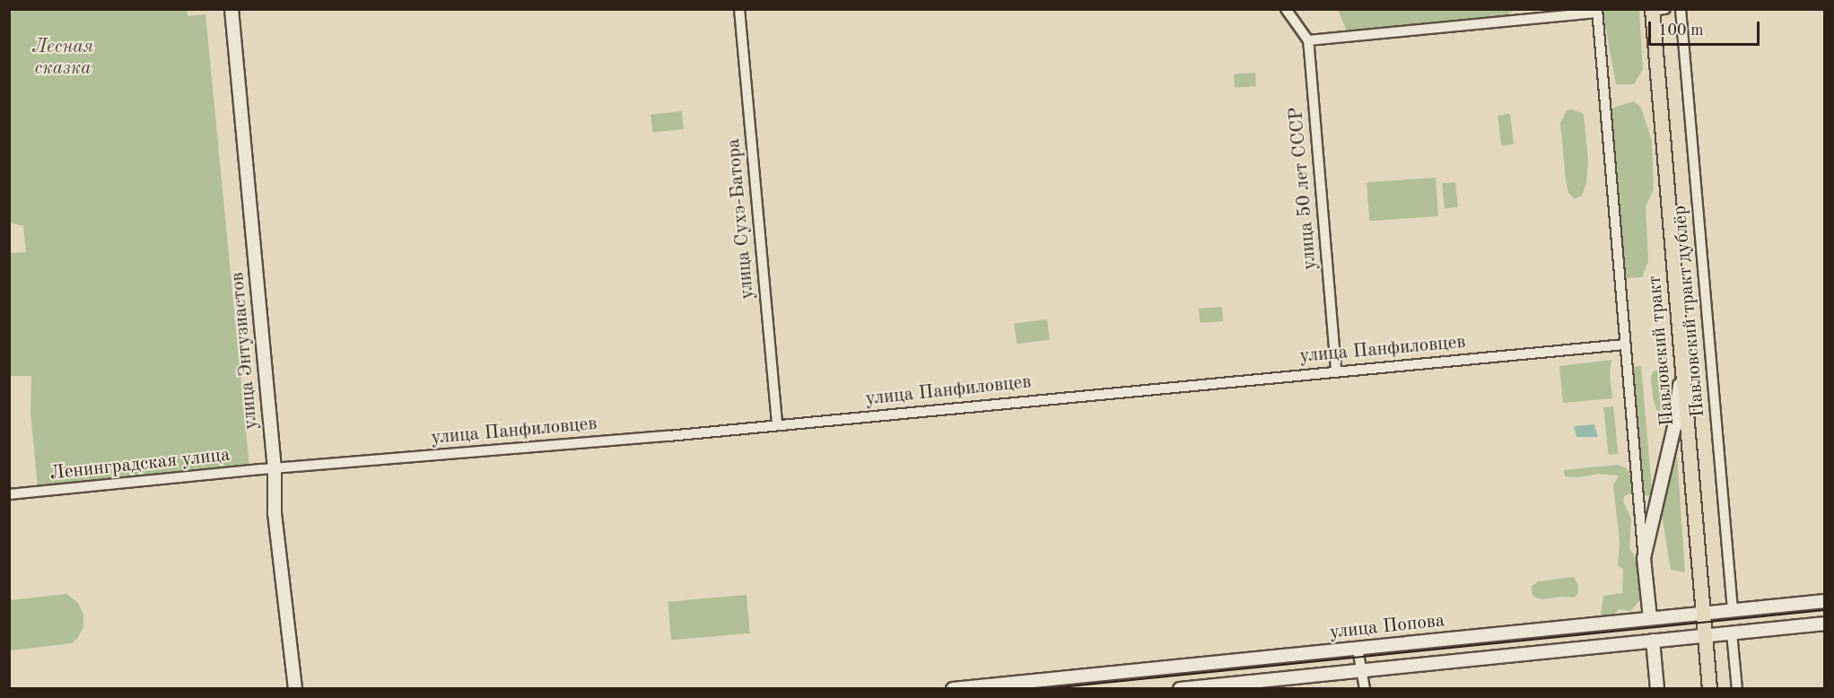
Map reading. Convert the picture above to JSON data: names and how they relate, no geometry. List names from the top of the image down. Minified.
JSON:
{"streets":{"main road":["улица Энтузиастов","Павловский тракт","улица Попова"],"street":["улица 50 лет СССР","улица Сухэ-Батора","Павловский тракт дублёр","улица Панфиловцев","Ленинградская улица"]},"crossings":[["улица 50 лет СССР","улица Панфиловцев"],["улица Сухэ-Батора","улица Панфиловцев"],["Павловский тракт дублёр","улица Попова"],["улица Панфиловцев","улица Энтузиастов"],["улица Панфиловцев","Ленинградская улица"],["улица Энтузиастов","Ленинградская улица"],["Павловский тракт","улица Попова"]],"parks":["Лесная сказка"],"scale_bar":"100 m"}
